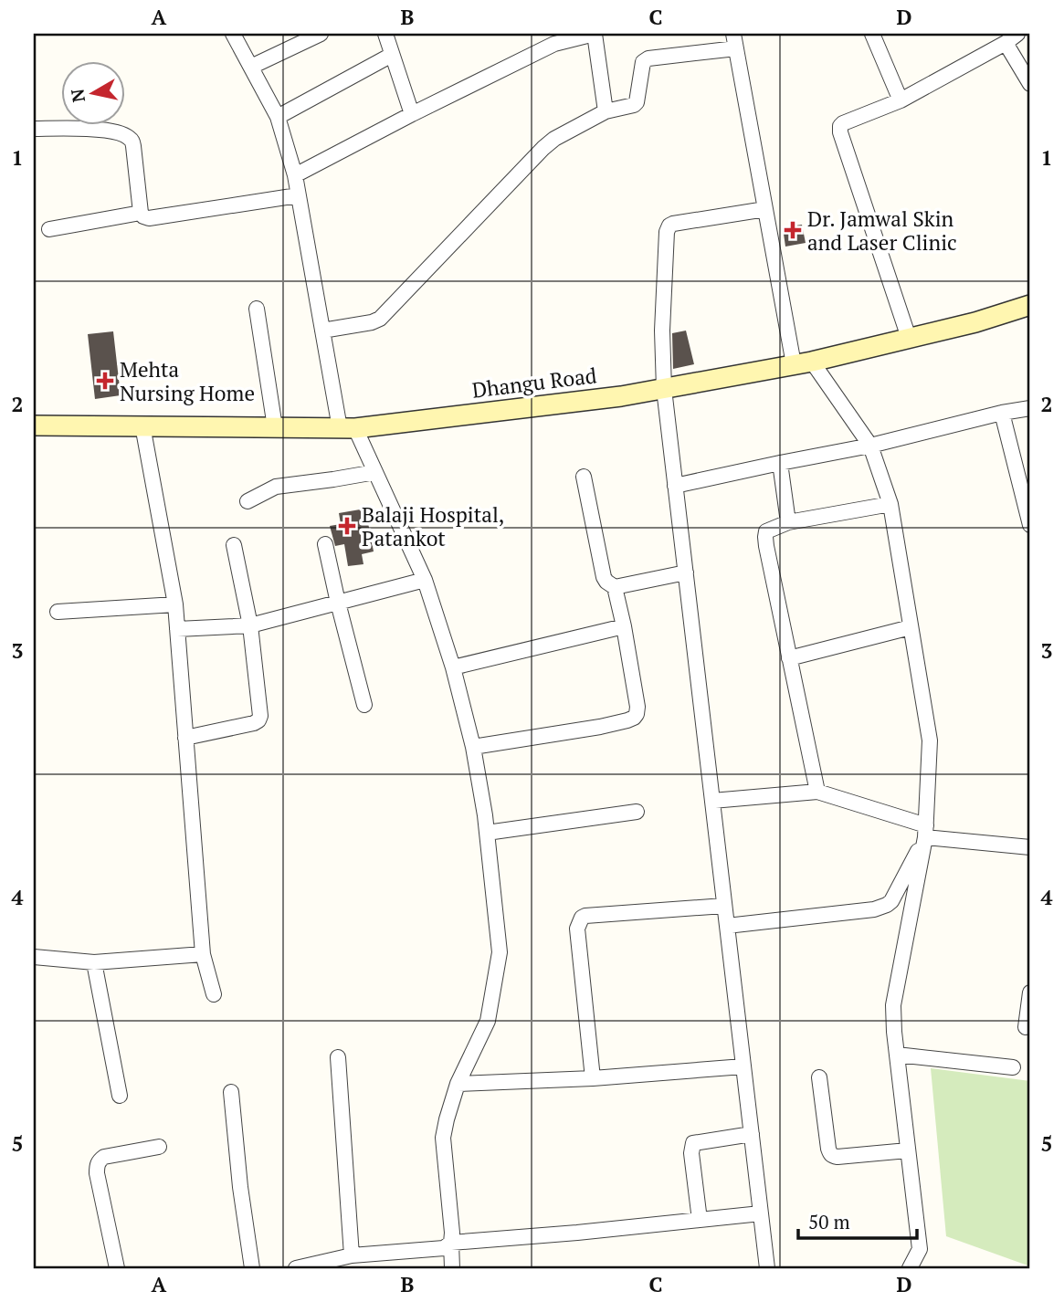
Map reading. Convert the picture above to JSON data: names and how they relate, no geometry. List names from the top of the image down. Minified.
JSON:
{"streets":{"street":["Dhangu Road"]},"places":{"health":["Dr. Jamwal Skin and Laser Clinic","Mehta Nursing Home","Balaji Hospital, Patankot"]},"scale_bar":"50 m","north":"left","grid":{"columns":["A","B","C","D"],"rows":["1","2","3","4","5"]}}
